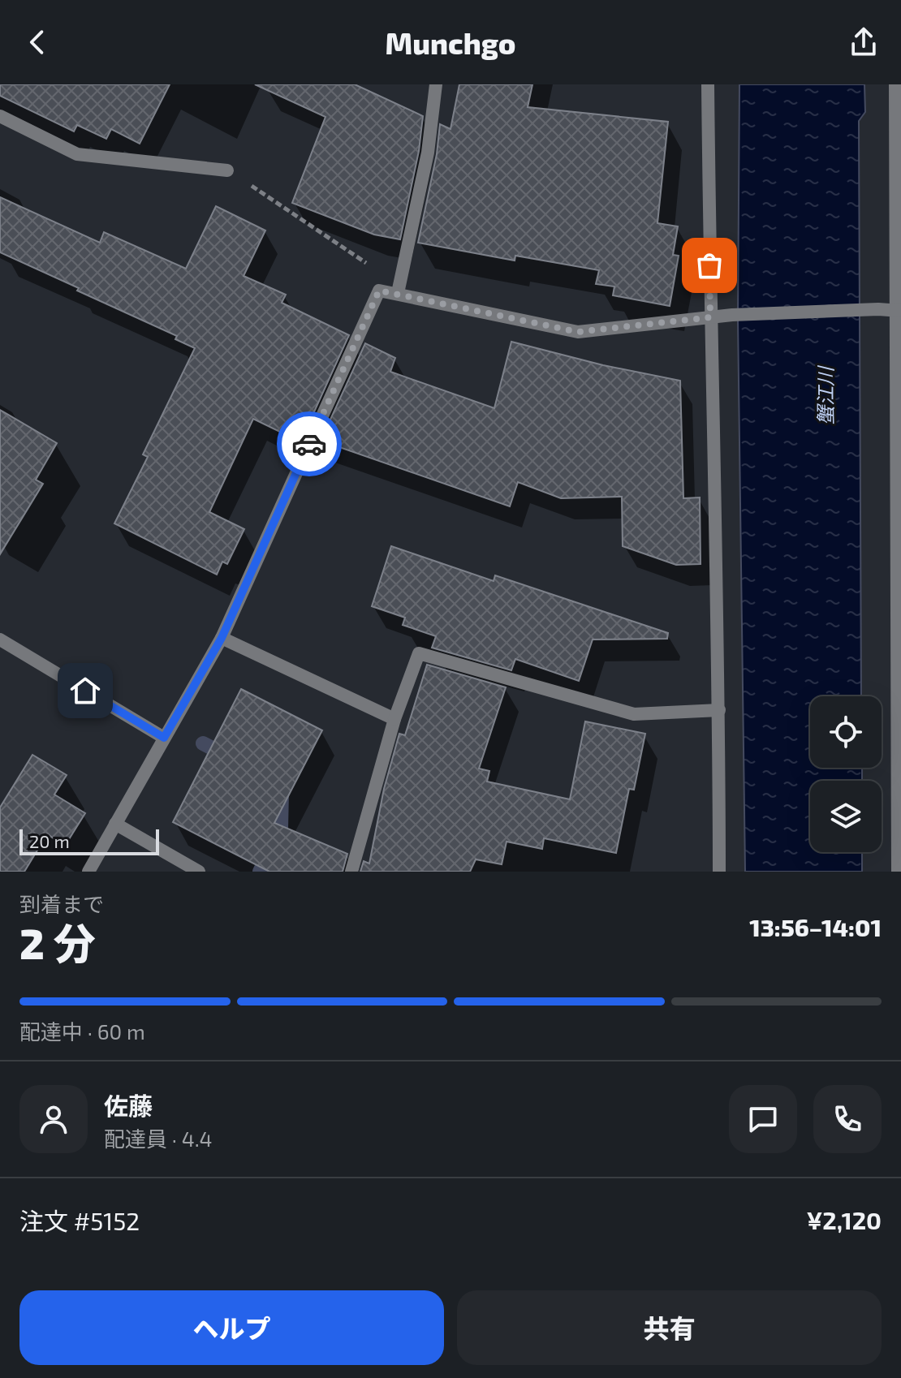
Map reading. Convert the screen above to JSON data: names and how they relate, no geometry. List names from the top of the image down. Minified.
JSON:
{"water":["蟹江川"],"scale_bar":"20 m","page":{"header":"Munchgo","scale":"20 m","heading":["2 分","到着まで","13:56–14:01"],"panel":["佐藤","配達員 · 4.4","注文 #5152","¥2,120"],"bar":"配達中 · 60 m","buttons":["ヘルプ","共有"]}}
